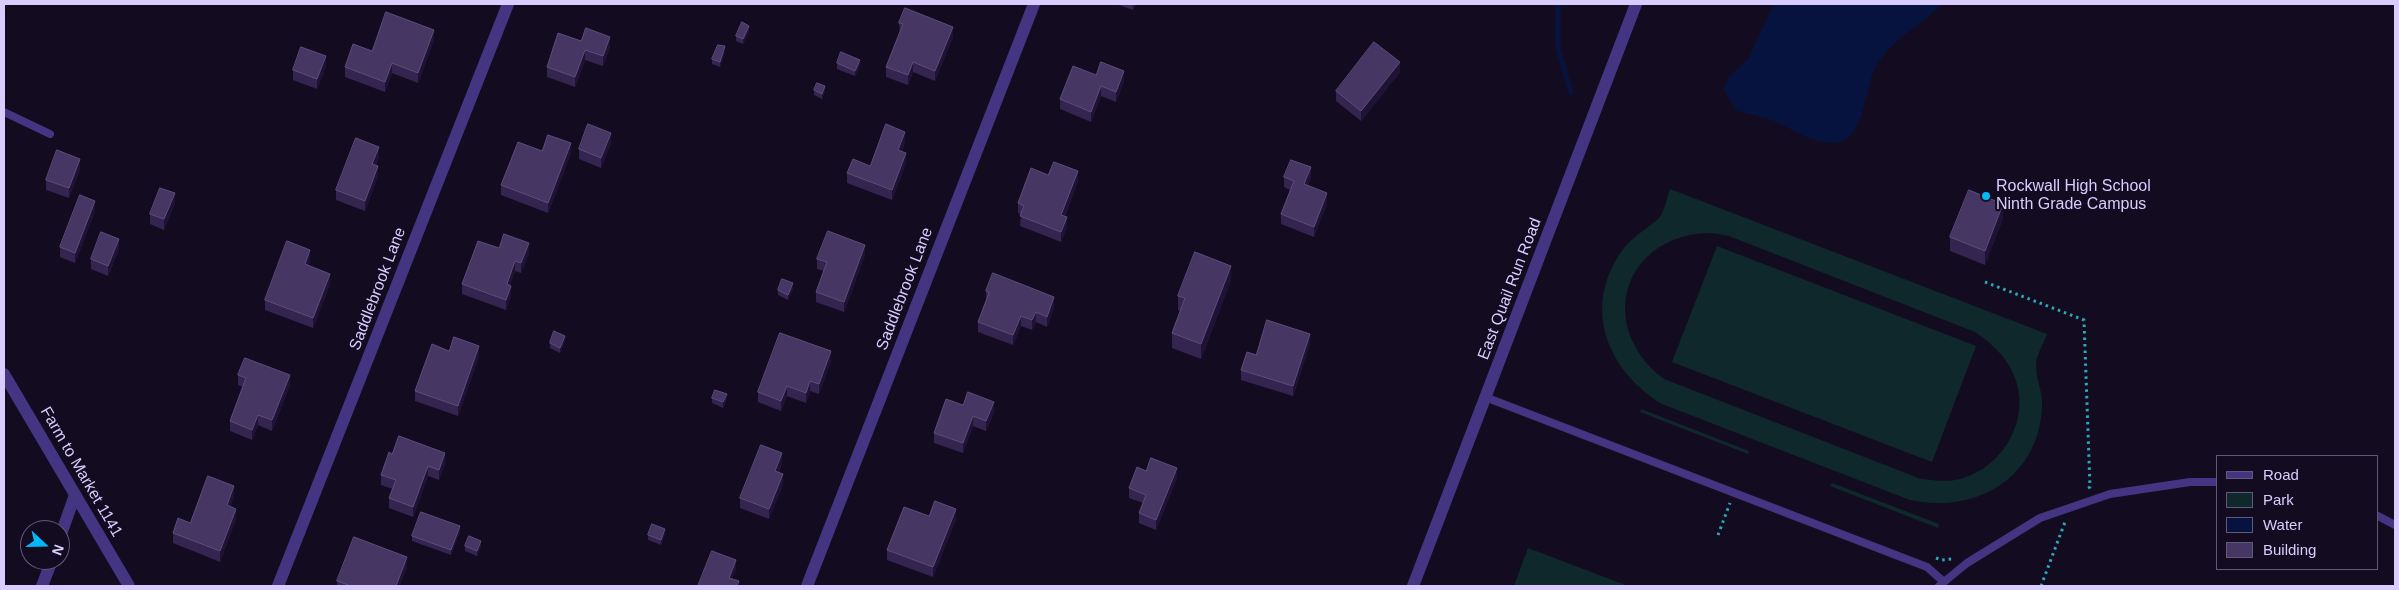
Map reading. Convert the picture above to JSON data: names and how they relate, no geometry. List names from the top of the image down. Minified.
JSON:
{"streets":{"street":["Saddlebrook Lane","East Quail Run Road","Farm to Market 1141"]},"places":["Rockwall High School Ninth Grade Campus"],"legend":["Road","Park","Water","Building"],"north":"right"}
